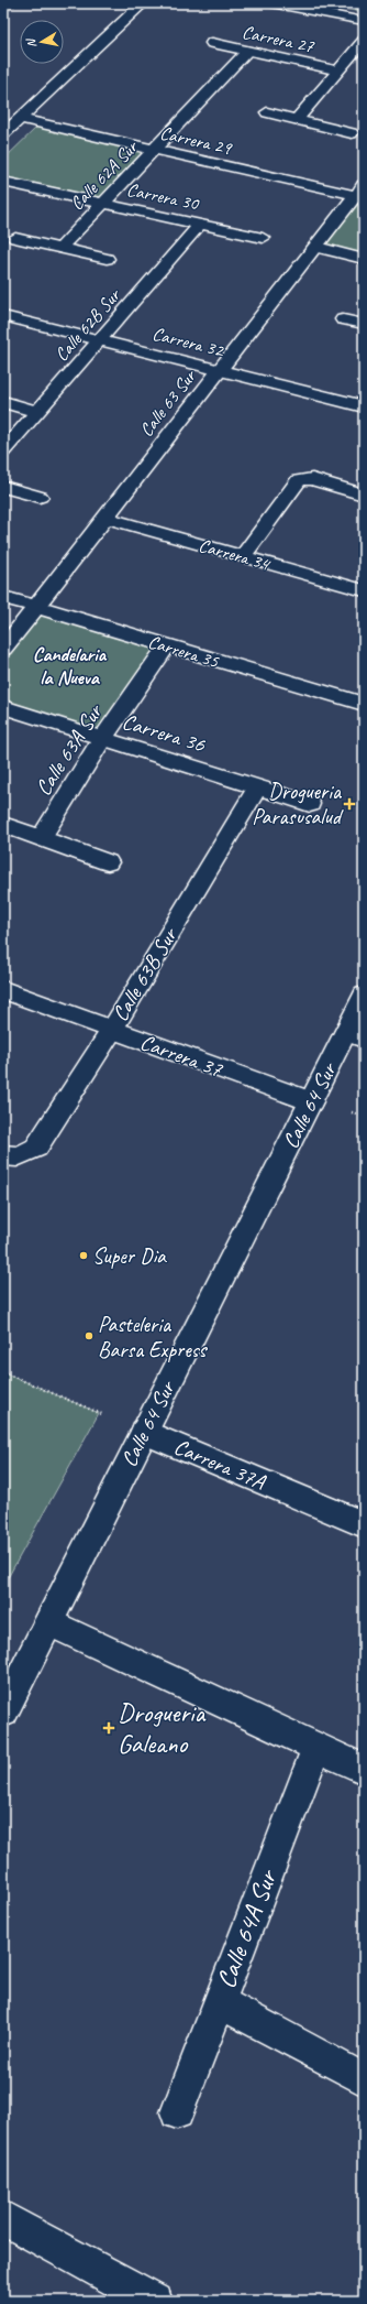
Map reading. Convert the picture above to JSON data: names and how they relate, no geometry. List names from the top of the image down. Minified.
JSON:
{"streets":{"street":["Carrera 27","Carrera 29","Calle 62A Sur","Carrera 30","Calle 62B Sur","Carrera 32","Calle 63 Sur","Carrera 34","Carrera 35","Carrera 36","Calle 63A Sur","Calle 63B Sur","Carrera 37","Calle 64 Sur","Carrera 37A","Calle 64A Sur"]},"crossings":[["Carrera 27","Calle 62A Sur"],["Carrera 29","Calle 62A Sur"],["Carrera 29","Calle 63 Sur"],["Calle 62A Sur","Carrera 30"],["Carrera 30","Calle 62B Sur"],["Calle 62B Sur","Carrera 32"],["Carrera 32","Calle 63 Sur"],["Calle 63 Sur","Carrera 34"],["Calle 63 Sur","Carrera 35"],["Carrera 35","Calle 63A Sur"],["Carrera 36","Calle 63A Sur"],["Carrera 36","Calle 63B Sur"],["Calle 63B Sur","Carrera 37"],["Carrera 37","Calle 64 Sur"],["Calle 64 Sur","Carrera 37A"]],"districts":["Candelaria la Nueva"],"places":{"health":["Drogueria Parasusalud","Drogueria Galeano"],"other":["Super Dia","Pasteleria Barsa Express"]},"north":"left"}
